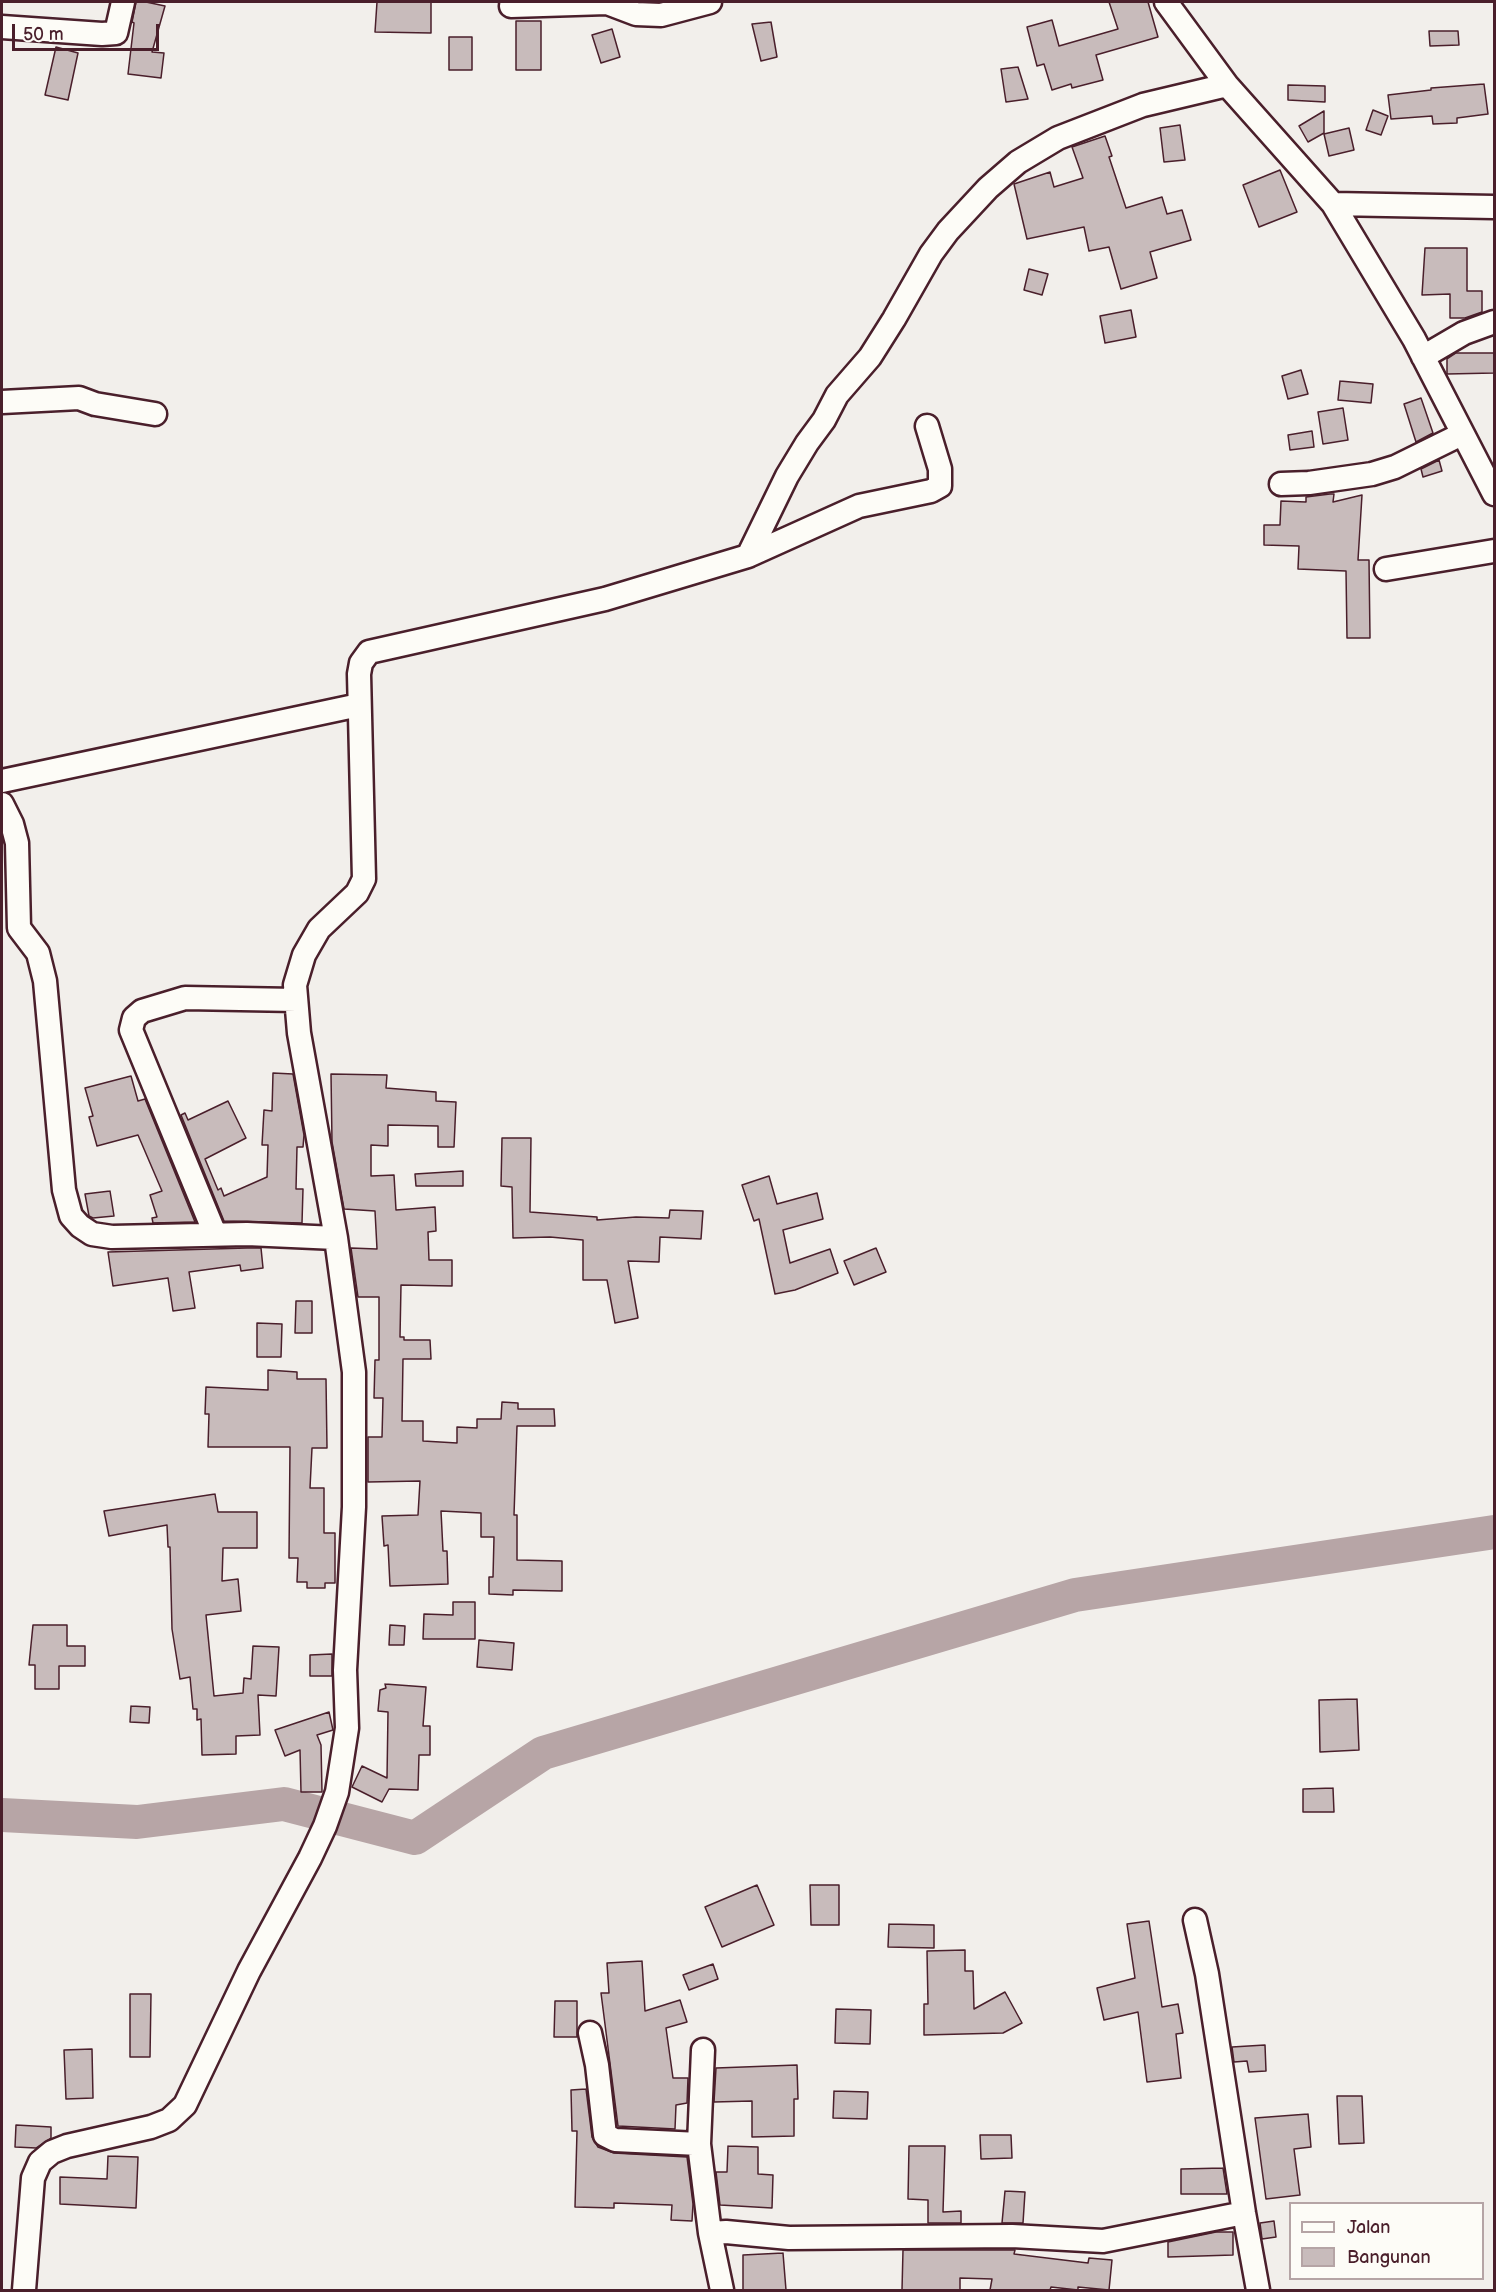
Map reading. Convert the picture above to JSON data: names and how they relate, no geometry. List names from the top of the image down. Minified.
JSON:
{"legend":["Jalan","Bangunan"],"scale_bar":"50 m"}
